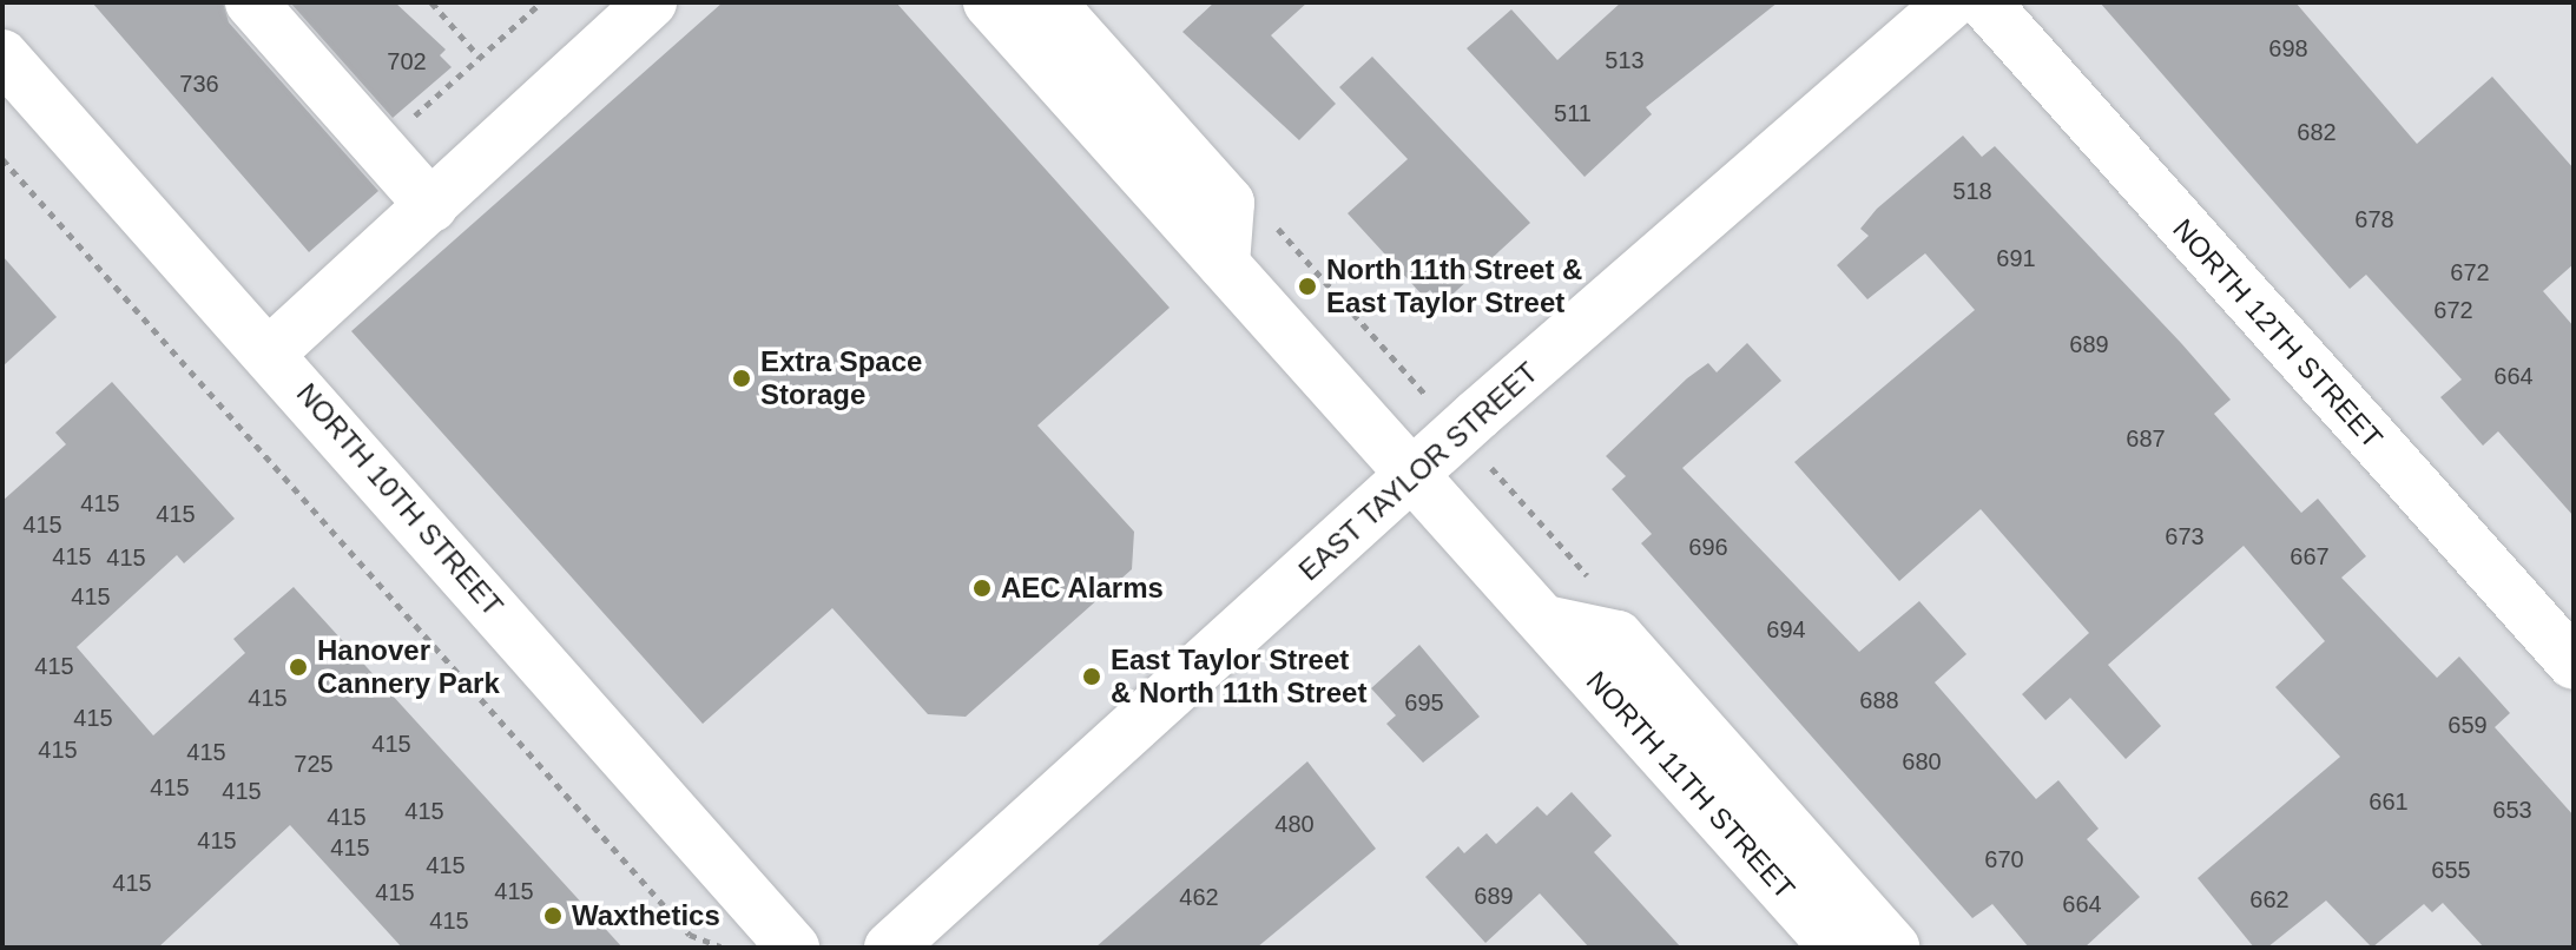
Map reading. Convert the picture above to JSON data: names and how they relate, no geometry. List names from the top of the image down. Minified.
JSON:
{"streets":{"main road":["NORTH 12TH STREET","EAST TAYLOR STREET","NORTH 10TH STREET","NORTH 11TH STREET"]},"crossings":[["EAST TAYLOR STREET","NORTH 11TH STREET"]],"places":["North 11th Street & East Taylor Street","Extra Space Storage","AEC Alarms","Hanover Cannery Park","East Taylor Street & North 11th Street","Waxthetics"],"house_numbers":["698","513","702","736","511","682","518","678","691","672","672","689","664","687","415","415","415","673","696","415","667","415","415","694","415","415","688","695","415","659","415","415","415","680","725","415","415","661","653","415","415","480","415","415","670","415","655","415","415","415","689","462","662","664","415"]}
